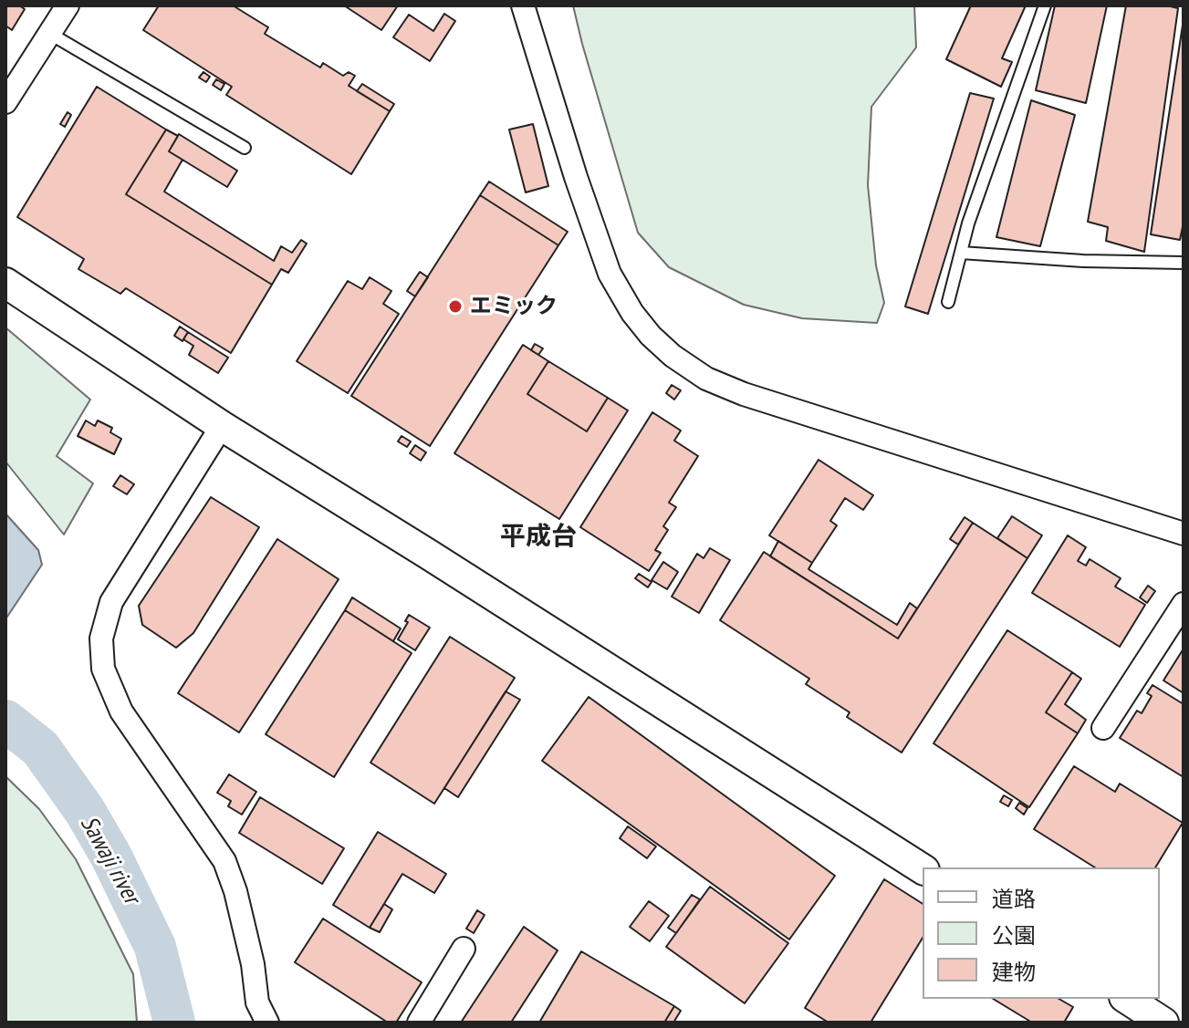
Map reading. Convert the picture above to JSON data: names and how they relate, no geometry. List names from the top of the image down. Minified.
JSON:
{"districts":["平成台"],"water":["Sawaji river"],"places":["エミック"],"legend":["道路","公園","建物"]}
